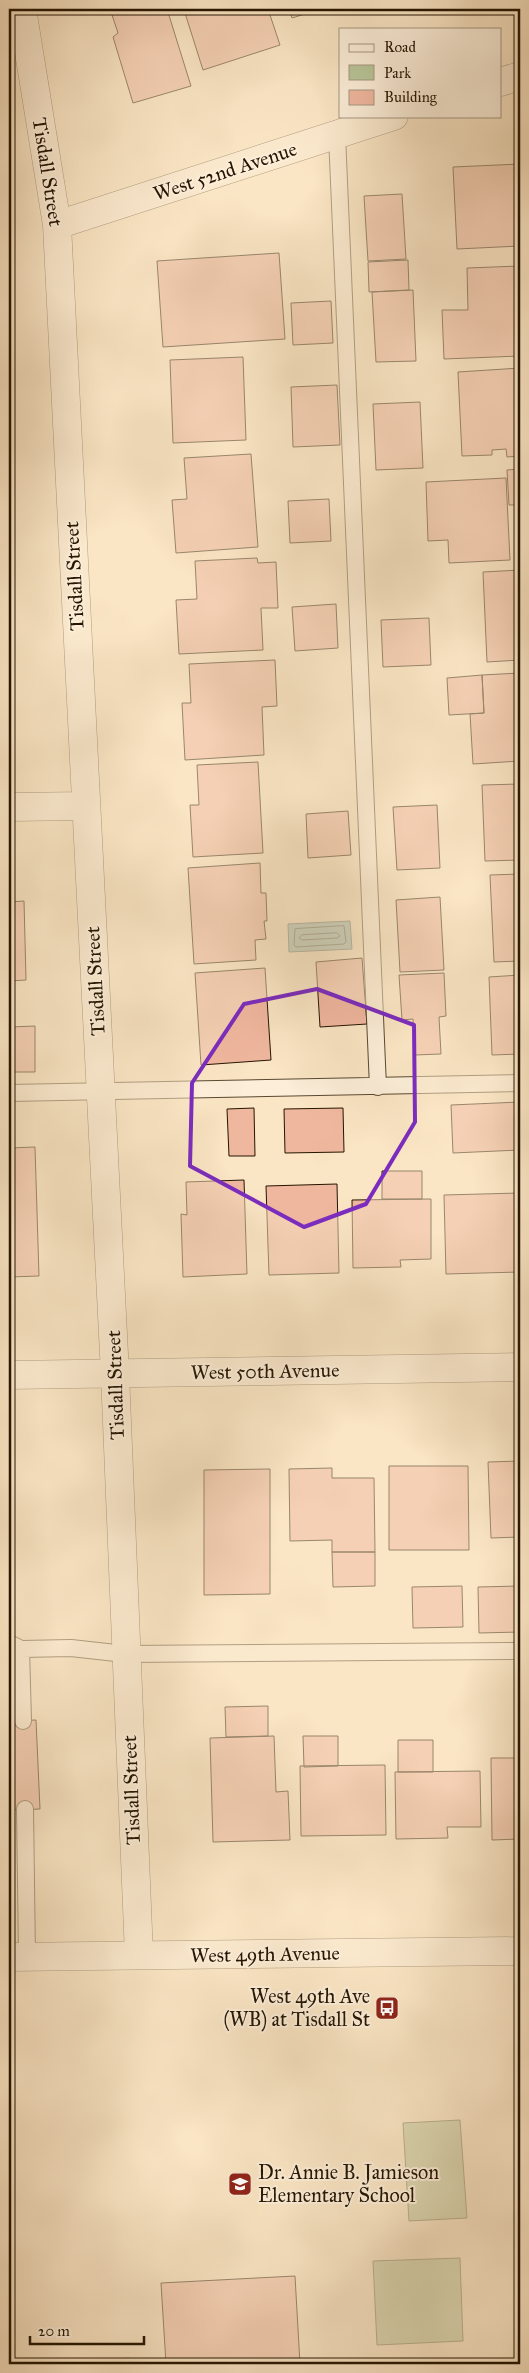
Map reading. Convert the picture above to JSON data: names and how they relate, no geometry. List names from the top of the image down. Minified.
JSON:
{"streets":{"street":["West 52nd Avenue","Tisdall Street","West 50th Avenue","West 49th Avenue"]},"crossings":[["West 52nd Avenue","Tisdall Street"],["Tisdall Street","West 50th Avenue"],["Tisdall Street","West 49th Avenue"]],"places":{"bus stop":["West 49th Ave (WB) at Tisdall St"],"school or university":["Dr. Annie B. Jamieson Elementary School"]},"legend":["Road","Park","Building"],"scale_bar":"20 m"}
